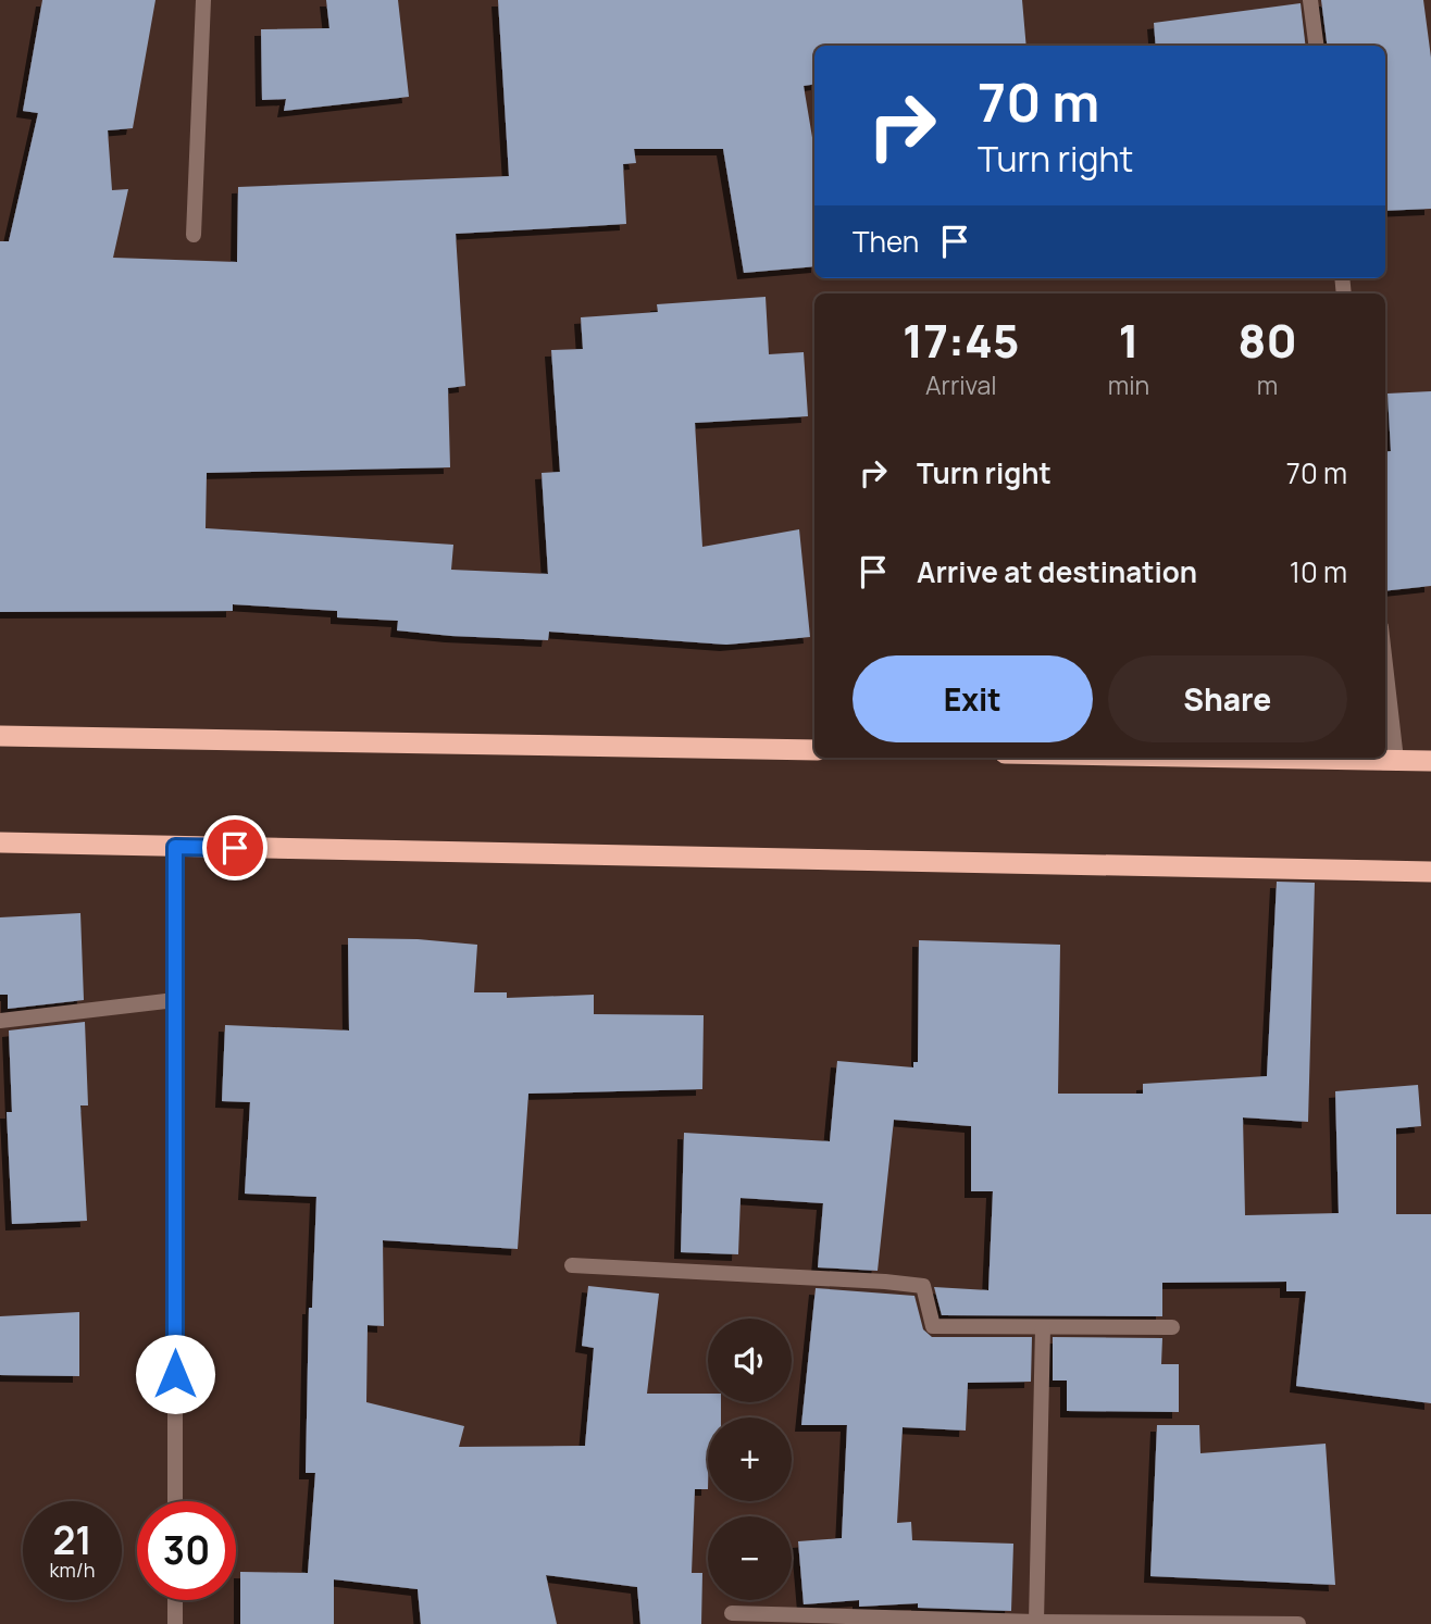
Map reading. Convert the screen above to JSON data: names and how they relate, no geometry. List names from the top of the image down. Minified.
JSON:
{"page":{"turn":["70 m","Turn right"],"then":"Then","eta":["17:45","Arrival","1","min","80","m"],"list":[{"name":"Turn right","value":"70 m"},{"name":"Arrive at destination","value":"10 m"}],"buttons":["Exit","Share"],"map_buttons":["+","−"],"speed":"21 km/h","limit":"30"}}
